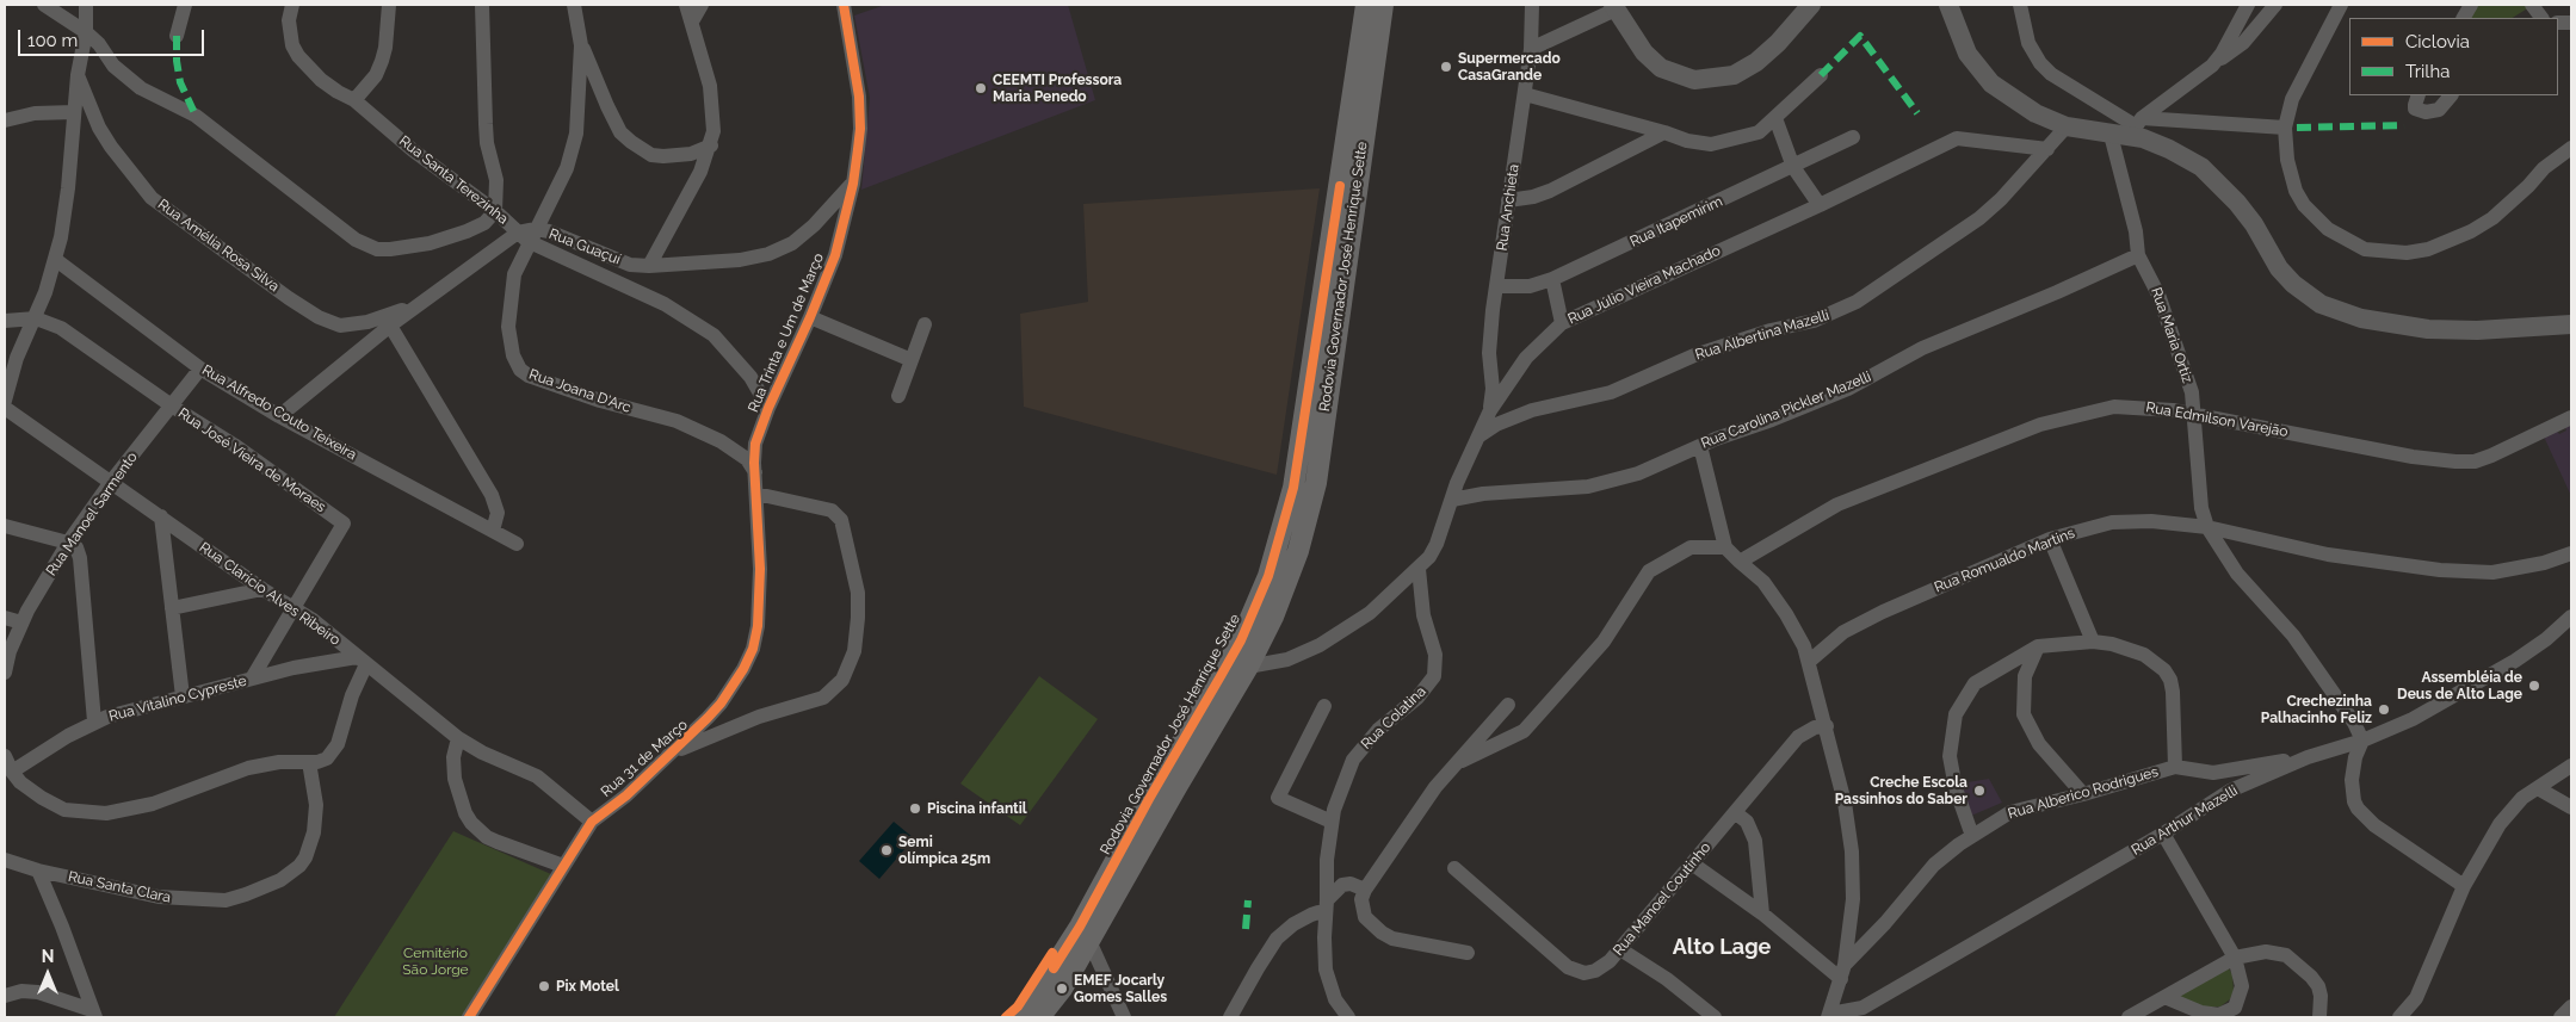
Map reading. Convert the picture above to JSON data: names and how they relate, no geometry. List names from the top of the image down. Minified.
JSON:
{"streets":{"main road":["Rodovia Governador José Henrique Sette"],"street":["Rua Santa Terezinha","Rua Anchieta","Rua Itapemirim","Rua Amélia Rosa Silva","Rua Guaçuí","Rua Júlio Vieira Machado","Rua Trinta e Um de Março","Rua Albertina Mazelli","Rua Maria Ortiz","Rua Joana D'Arc","Rua Carolina Pickler Mazelli","Rua Alfredo Couto Teixeira","Rua Edmilson Varejão","Rua José Vieira de Moraes","Rua Manoel Sarmento","Rua Romualdo Martins","Rua Clarício Alves Ribeiro","Rua Vitalino Cypreste","Rua Colatina","Rua 31 de Março","Rua Alberico Rodrigues","Rua Arthur Mazelli","Rua Santa Clara","Rua Manoel Coutinho"]},"crossings":[["Rua Santa Terezinha","Rua Guaçuí"],["Rua Santa Terezinha","Rua Trinta e Um de Março"],["Rua Santa Terezinha","Rua Joana D'Arc"],["Rua Anchieta","Rua Itapemirim"],["Rua Anchieta","Rua Júlio Vieira Machado"],["Rua Guaçuí","Rua Trinta e Um de Março"],["Rua Guaçuí","Rua Joana D'Arc"],["Rodovia Governador José Henrique Sette","Rua Júlio Vieira Machado"],["Rua Júlio Vieira Machado","Rua Albertina Mazelli"],["Rua Júlio Vieira Machado","Rua Carolina Pickler Mazelli"],["Rua Júlio Vieira Machado","Rua Colatina"],["Rua Trinta e Um de Março","Rua Joana D'Arc"],["Rua Trinta e Um de Março","Rua 31 de Março"],["Rua Maria Ortiz","Rua Carolina Pickler Mazelli"],["Rua Maria Ortiz","Rua Edmilson Varejão"],["Rua Maria Ortiz","Rua Romualdo Martins"],["Rua Maria Ortiz","Rua Arthur Mazelli"],["Rua Alfredo Couto Teixeira","Rua Manoel Sarmento"],["Rua José Vieira de Moraes","Rua Manoel Sarmento"],["Rua José Vieira de Moraes","Rua Clarício Alves Ribeiro"],["Rua José Vieira de Moraes","Rua Vitalino Cypreste"],["Rua Manoel Sarmento","Rua Clarício Alves Ribeiro"],["Rua Clarício Alves Ribeiro","Rua Vitalino Cypreste"],["Rua Clarício Alves Ribeiro","Rua 31 de Março"],["Rua Alberico Rodrigues","Rua Arthur Mazelli"]],"districts":["Alto Lage"],"parks":["Cemitério São Jorge"],"places":["Supermercado CasaGrande","CEEMTI Professora Maria Penedo","Assembléia de Deus de Alto Lage","Crechezinha Palhacinho Feliz","Creche Escola Passinhos do Saber","Piscina infantil","Semi olímpica 25m","Pix Motel","EMEF Jocarly Gomes Salles"],"legend":["Ciclovia","Trilha"],"scale_bar":"100 m","north":"top"}
